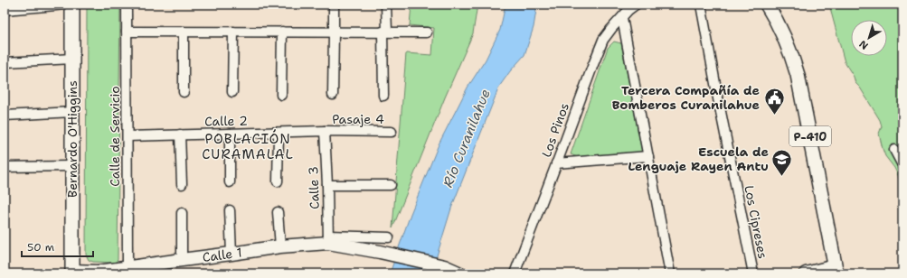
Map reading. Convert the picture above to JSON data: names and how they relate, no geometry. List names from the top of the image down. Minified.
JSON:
{"streets":{"main road":["P-410","Bernardo O'Higgins"],"street":["Pasaje 4","Calle 2","Los Pinos","Calle de Servicio","Calle 3","Los Cipreses","Calle 1"]},"crossings":[["Pasaje 4","Calle 2"],["Pasaje 4","Calle 3"],["Calle 2","Calle de Servicio"],["Calle 2","Calle 3"],["Calle de Servicio","Calle 1"],["Bernardo O'Higgins","Calle 1"],["Calle 3","Calle 1"]],"districts":["POBLACIÓN CURAMALAL"],"water":["Río Curanilahue"],"places":{"public building":["Tercera Compañía de Bomberos Curanilahue"],"school or university":["Escuela de Lenguaje Rayen Antu"]},"scale_bar":"50 m","north":"bottom left"}
